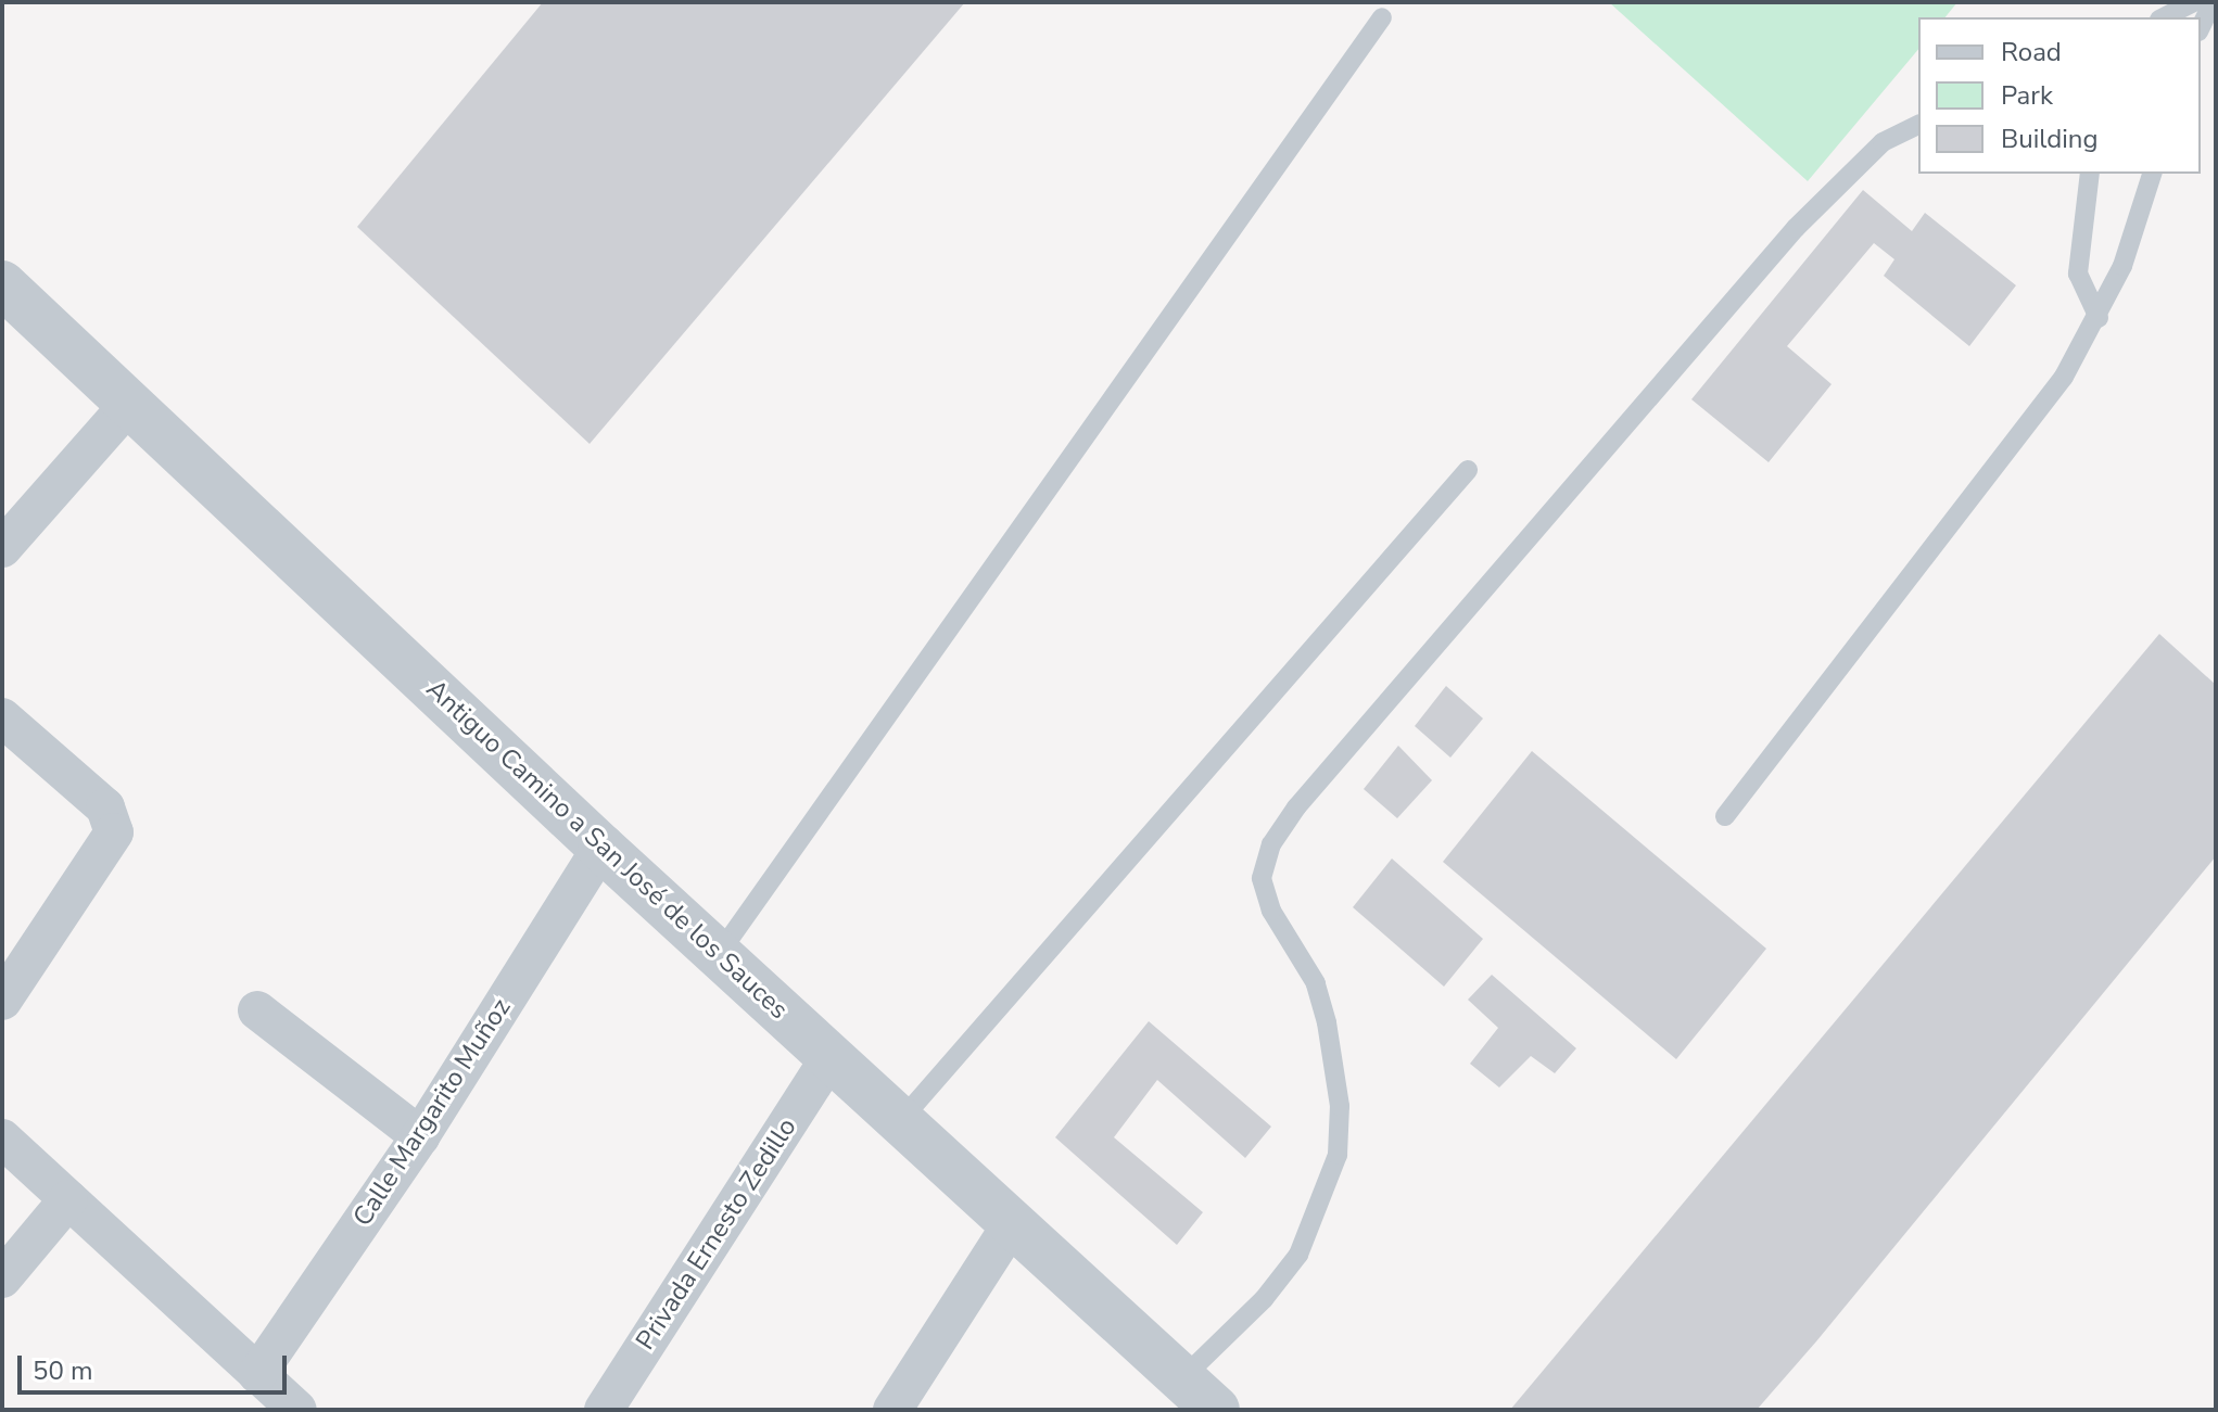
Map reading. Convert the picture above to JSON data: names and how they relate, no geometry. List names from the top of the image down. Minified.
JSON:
{"streets":{"street":["Antiguo Camino a San José de los Sauces","Calle Margarito Muñoz","Privada Ernesto Zedillo"]},"crossings":[["Antiguo Camino a San José de los Sauces","Calle Margarito Muñoz"],["Antiguo Camino a San José de los Sauces","Privada Ernesto Zedillo"]],"legend":["Road","Park","Building"],"scale_bar":"50 m"}
